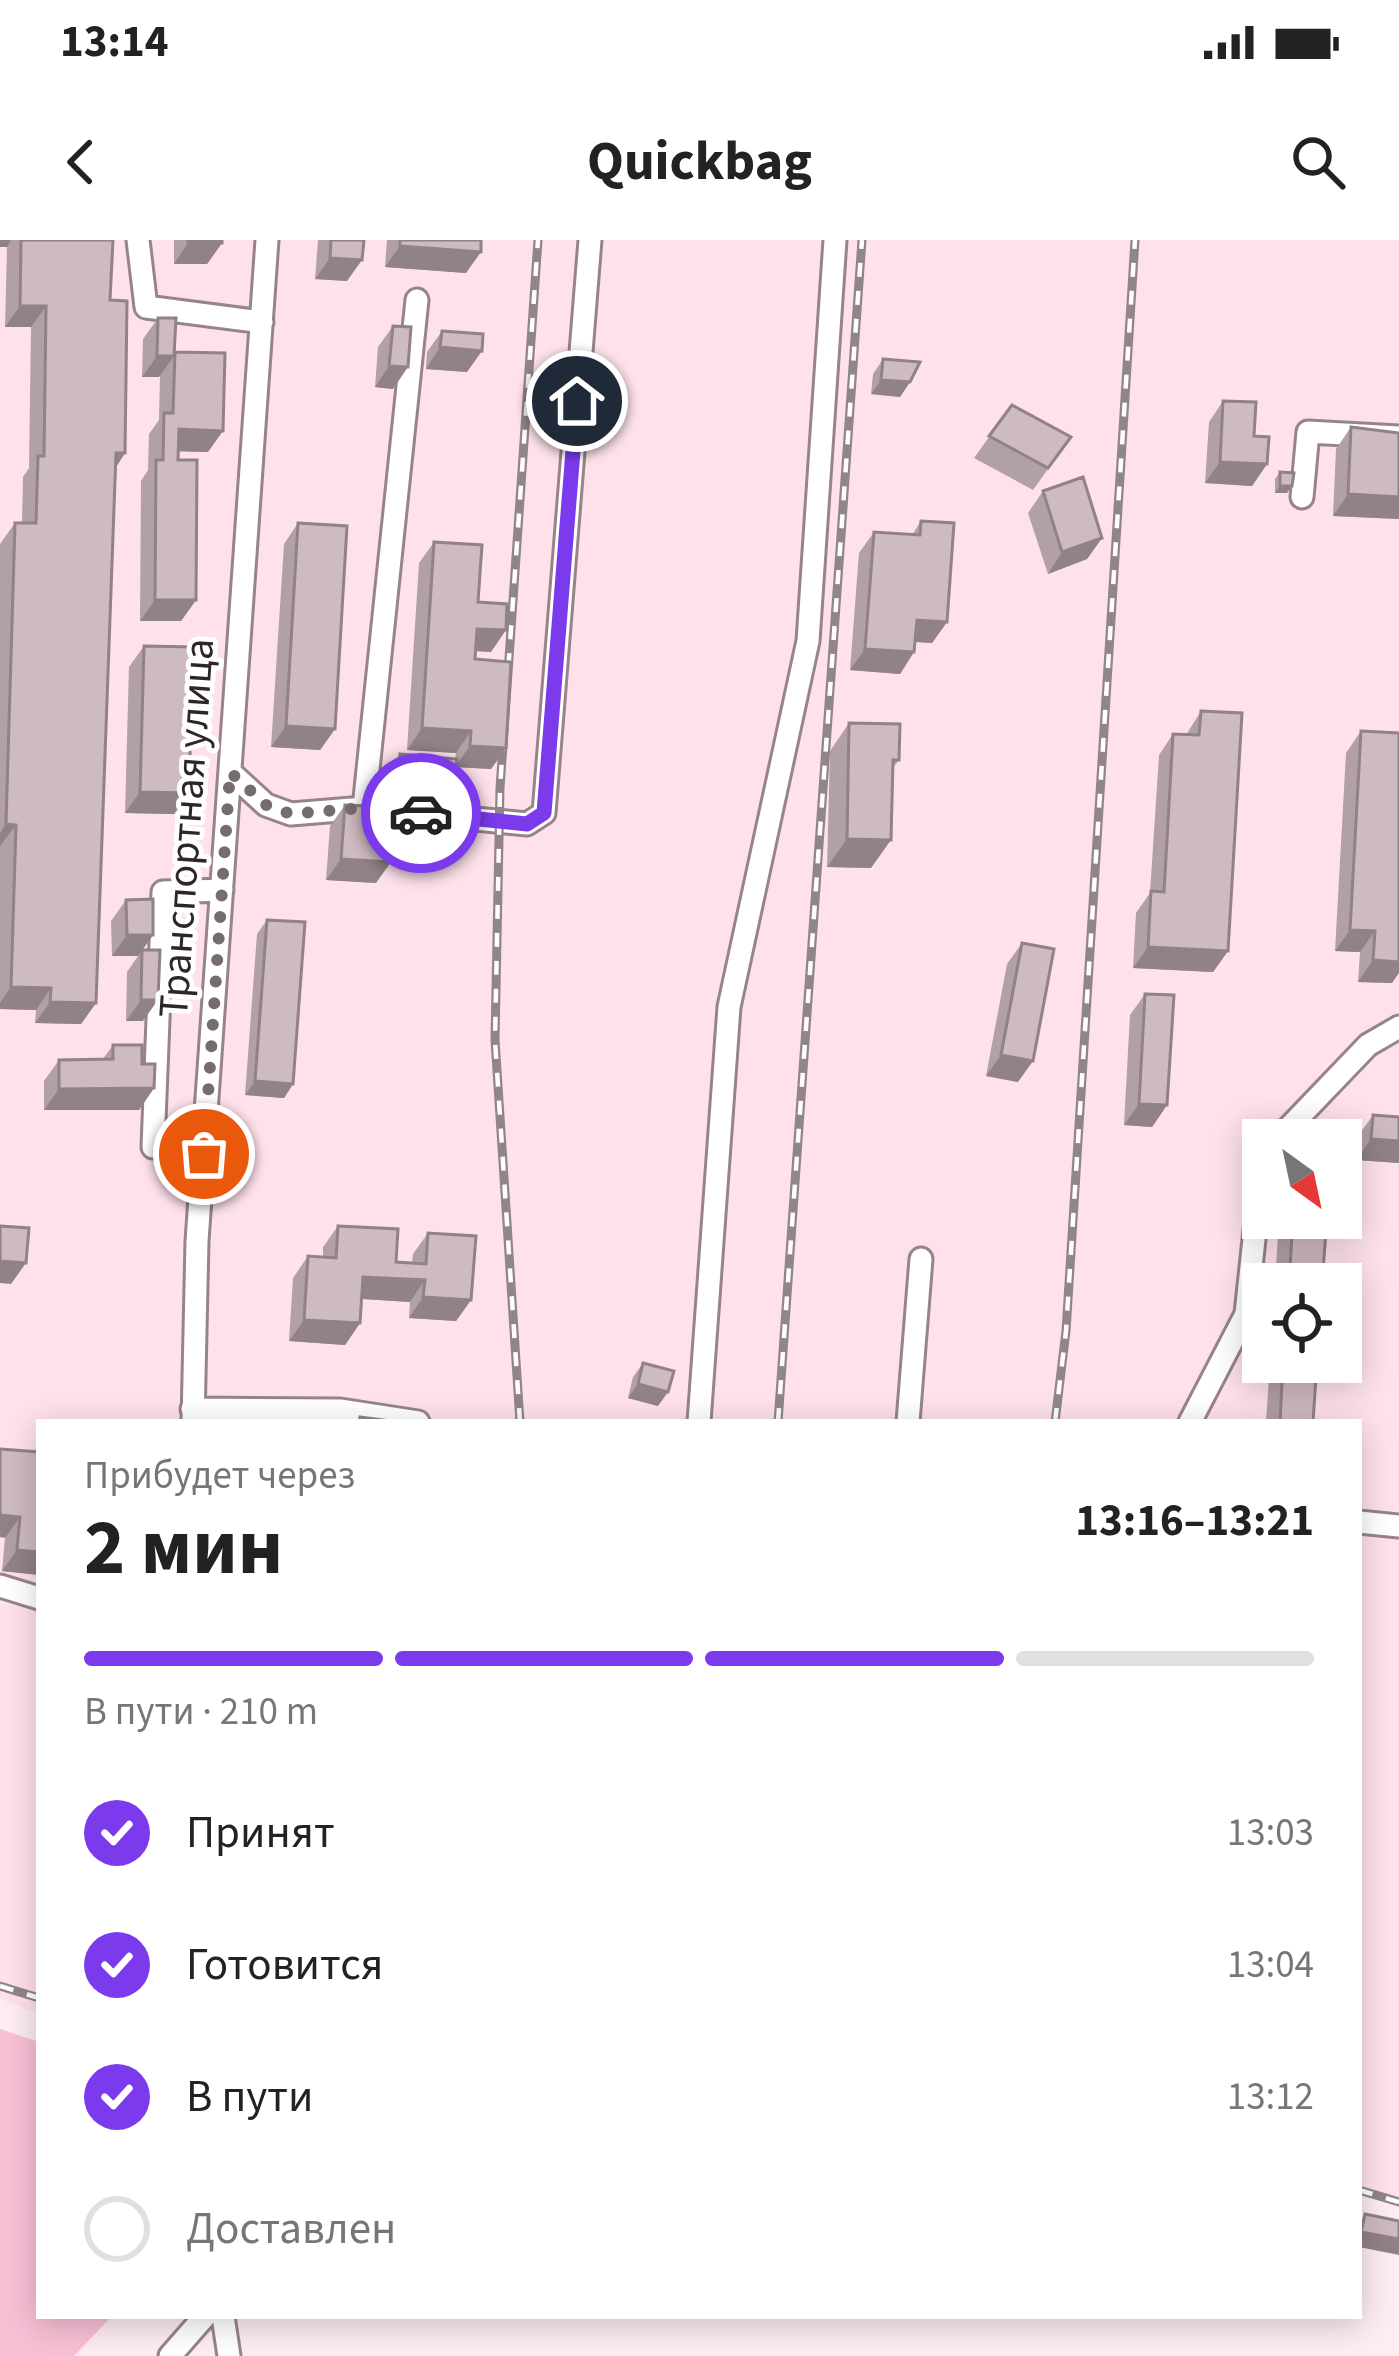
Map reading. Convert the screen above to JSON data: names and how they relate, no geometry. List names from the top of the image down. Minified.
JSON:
{"streets":{"street":["Транспортная улица"]},"north":"bottom right","page":{"status":"13:14","header":"Quickbag","heading":["2 мин","Прибудет через","13:16–13:21"],"bar":"В пути · 210 m","list":[["Принят","13:03"],["Готовится","13:04"],["В пути","13:12"],"Доставлен"]}}
